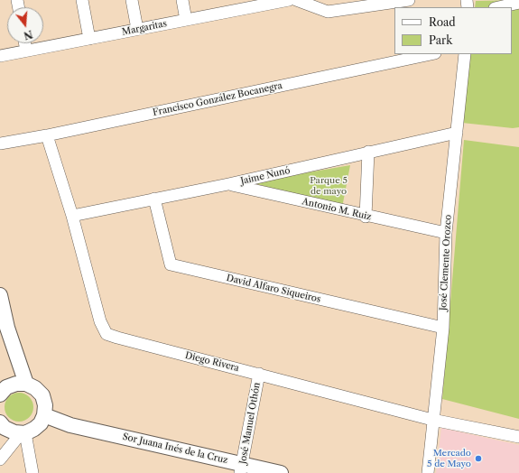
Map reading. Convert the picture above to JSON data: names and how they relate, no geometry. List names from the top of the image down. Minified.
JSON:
{"streets":{"main road":["Sor Juana Inés de la Cruz"],"street":["Margaritas","Francisco González Bocanegra","Jaime Nunó","Antonio M. Ruiz","José Clemente Orozco","David Alfaro Siqueiros","Diego Rivera","José Manuel Othón"]},"crossings":[["Francisco González Bocanegra","Diego Rivera"],["Jaime Nunó","Antonio M. Ruiz"],["Jaime Nunó","José Clemente Orozco"],["Jaime Nunó","David Alfaro Siqueiros"],["Jaime Nunó","Diego Rivera"],["Antonio M. Ruiz","José Clemente Orozco"],["José Clemente Orozco","David Alfaro Siqueiros"],["José Clemente Orozco","Diego Rivera"],["Diego Rivera","José Manuel Othón"],["José Manuel Othón","Sor Juana Inés de la Cruz"]],"parks":["Parque 5 de mayo"],"places":["Mercado 5 de Mayo"],"legend":["Road","Park"],"north":"bottom"}
